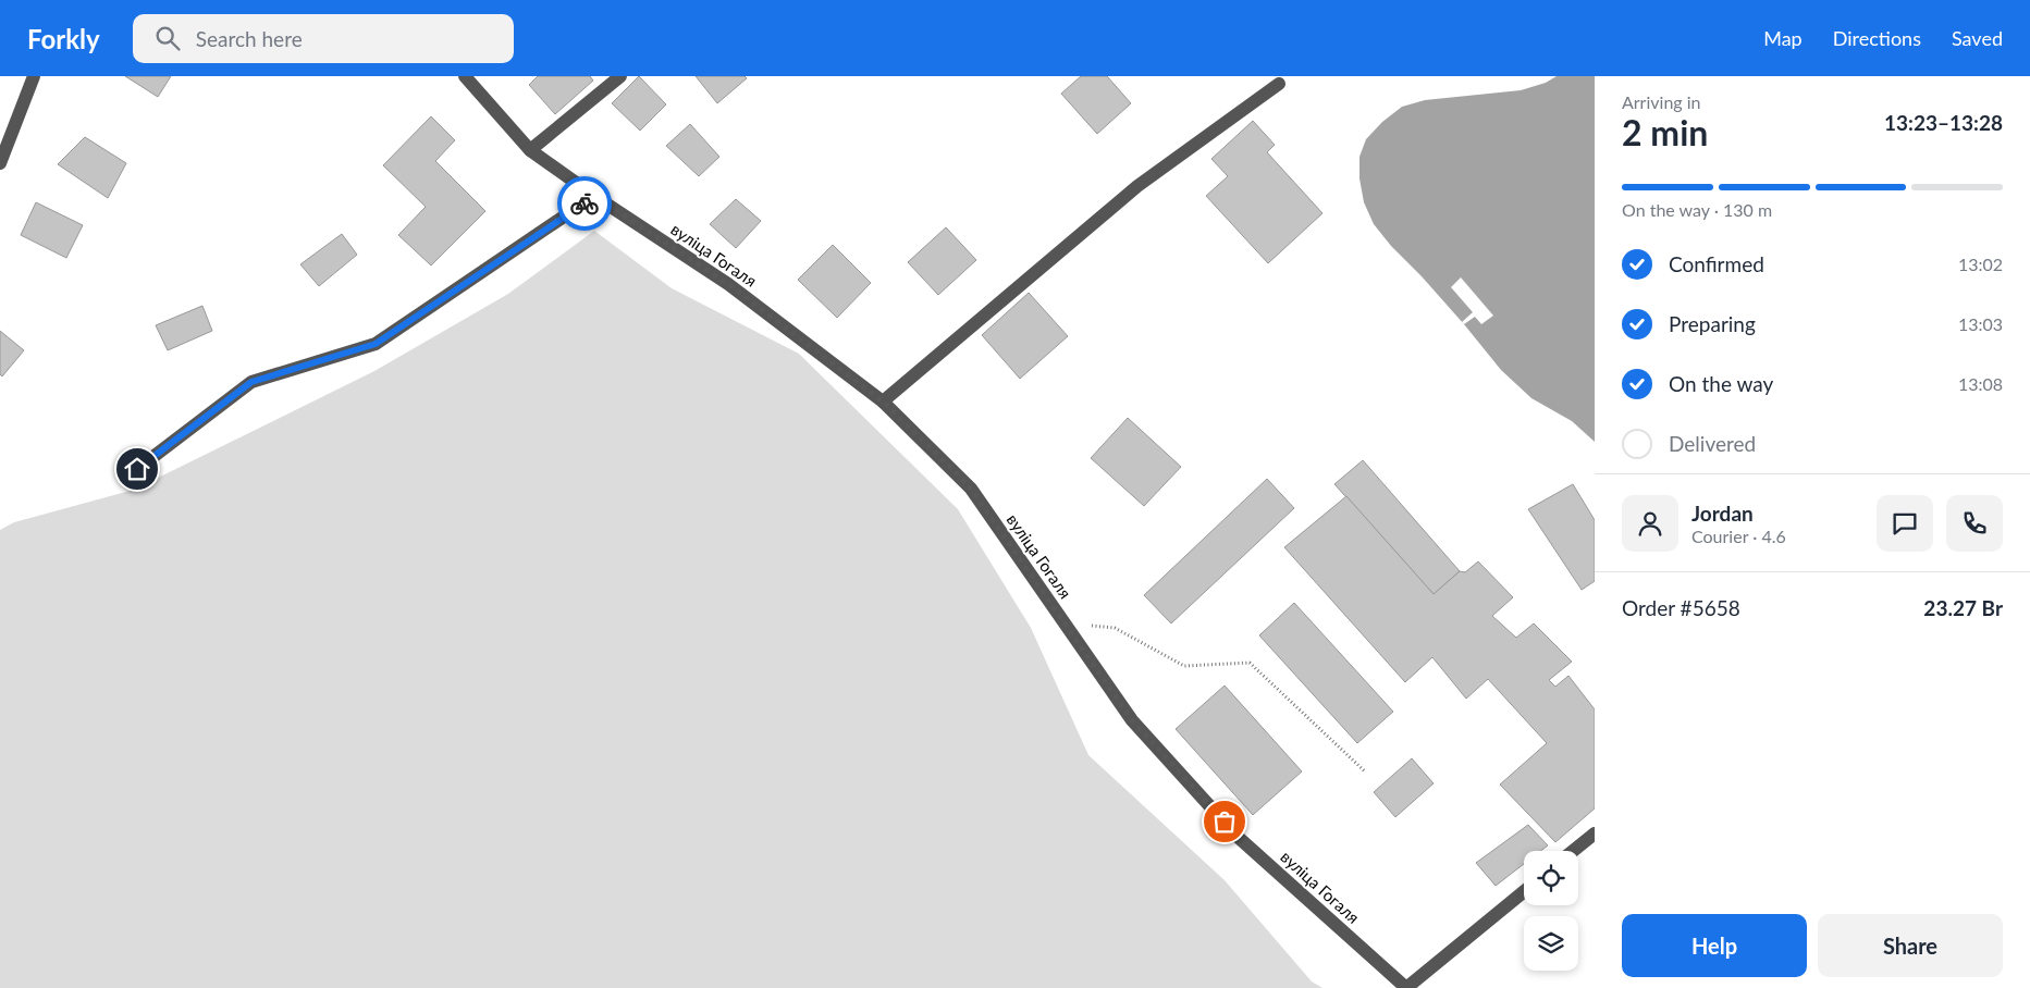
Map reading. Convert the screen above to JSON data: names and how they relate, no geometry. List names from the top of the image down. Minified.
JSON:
{"streets":{"street":["вуліца Гогаля"]},"page":{"header":"Forkly","search":"Search here","nav":["Map","Directions","Saved"],"heading":["2 min","Arriving in","13:23–13:28"],"panel":["Jordan","Courier · 4.6","Order #5658","23.27 Br"],"bar":"On the way · 130 m","list":[["Confirmed","13:02"],["Preparing","13:03"],["On the way","13:08"],"Delivered"],"buttons":["Help","Share"]}}
